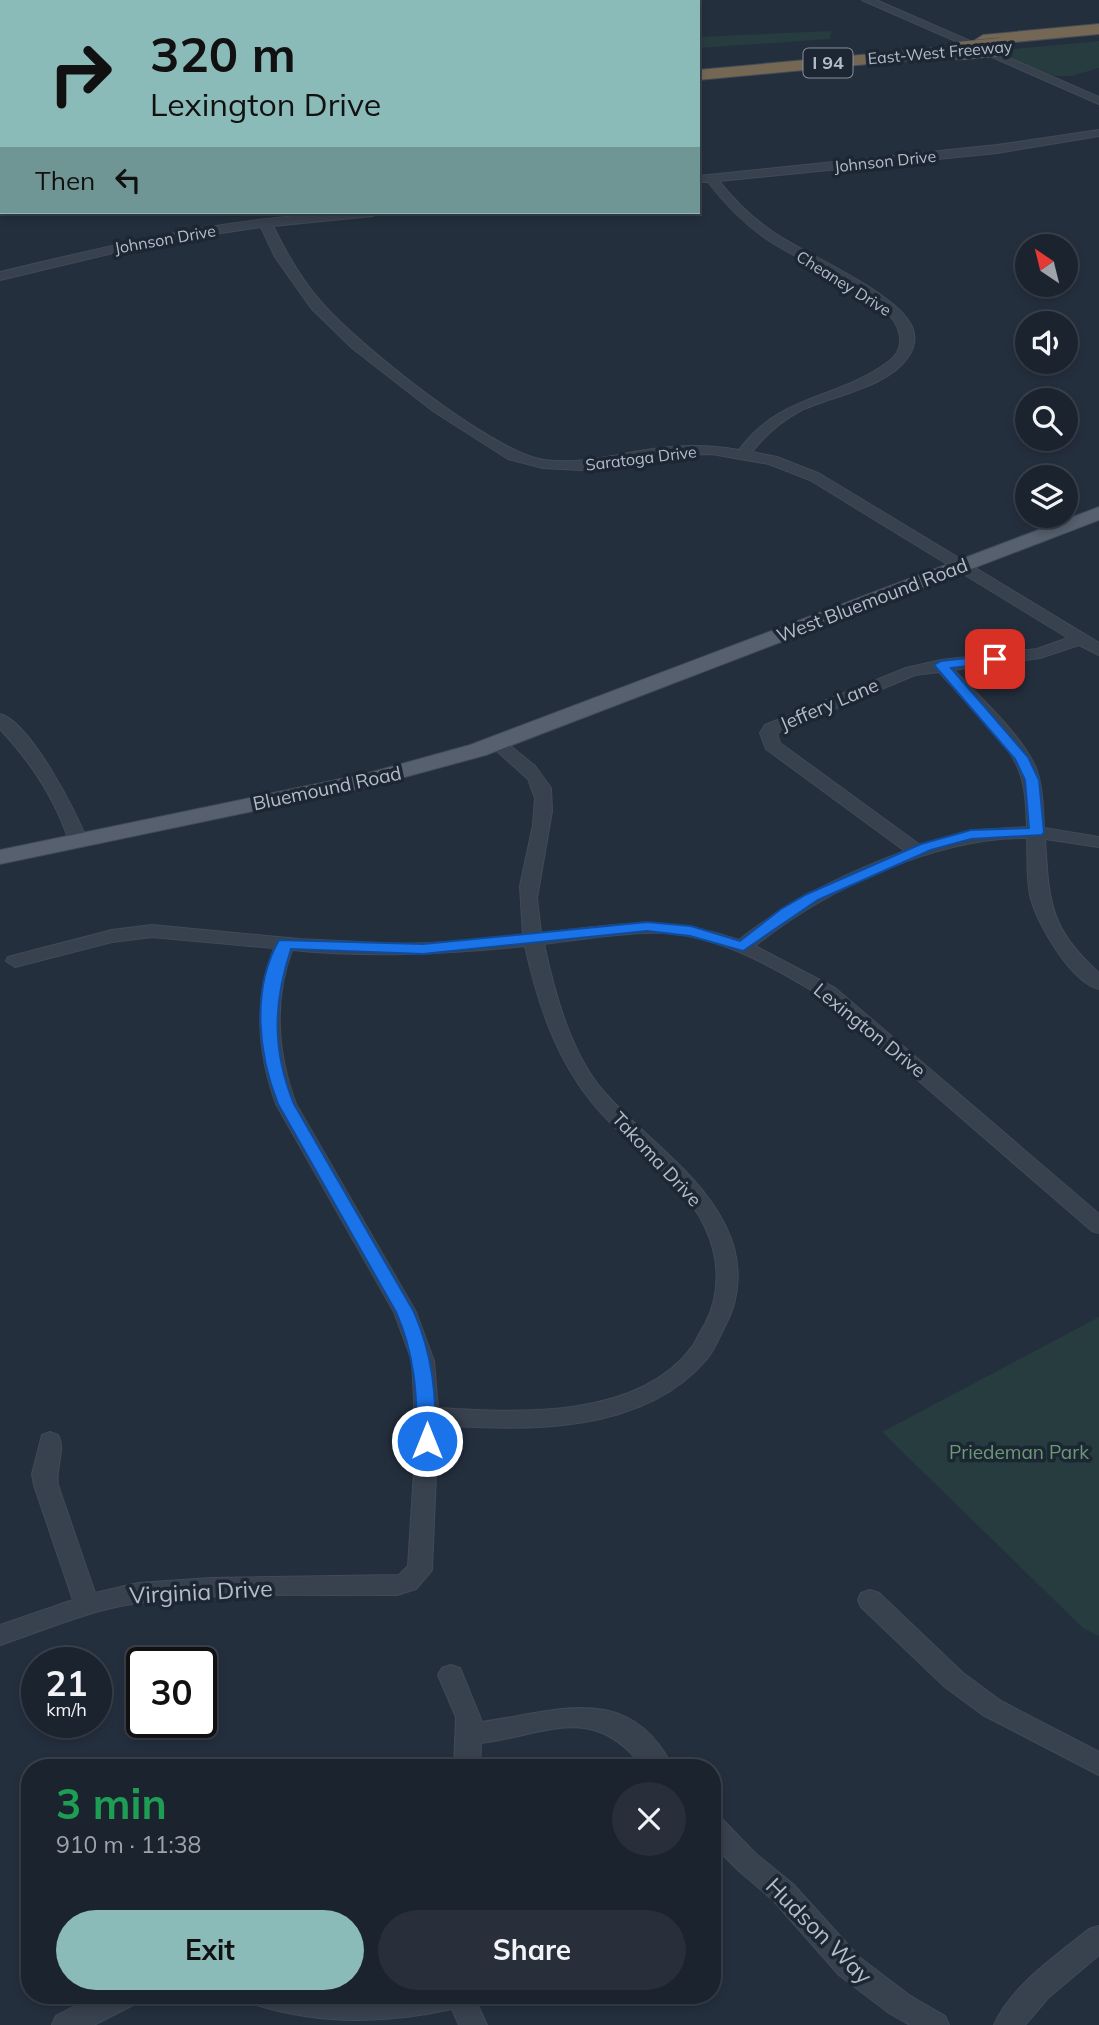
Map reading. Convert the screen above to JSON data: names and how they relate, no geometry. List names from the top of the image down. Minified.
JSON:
{"streets":{"highway":["East-West Freeway","I 94"],"main road":["West Bluemound Road","Bluemound Road"],"street":["Johnson Drive","Cheaney Drive","Saratoga Drive","Jeffery Lane","Lexington Drive","Takoma Drive","Virginia Drive","Hudson Way"]},"crossings":[["Johnson Drive","Cheaney Drive"],["Johnson Drive","Saratoga Drive"],["Cheaney Drive","Saratoga Drive"],["Saratoga Drive","West Bluemound Road"],["West Bluemound Road","Bluemound Road"],["Bluemound Road","Takoma Drive"],["Lexington Drive","Takoma Drive"],["Takoma Drive","Virginia Drive"]],"parks":["Priedeman Park"],"north":"top left","page":{"turn":["320 m","Lexington Drive"],"then":"Then","speed":"21 km/h","limit":"30","heading":["3 min","910 m · 11:38"],"buttons":["Exit","Share"]}}
